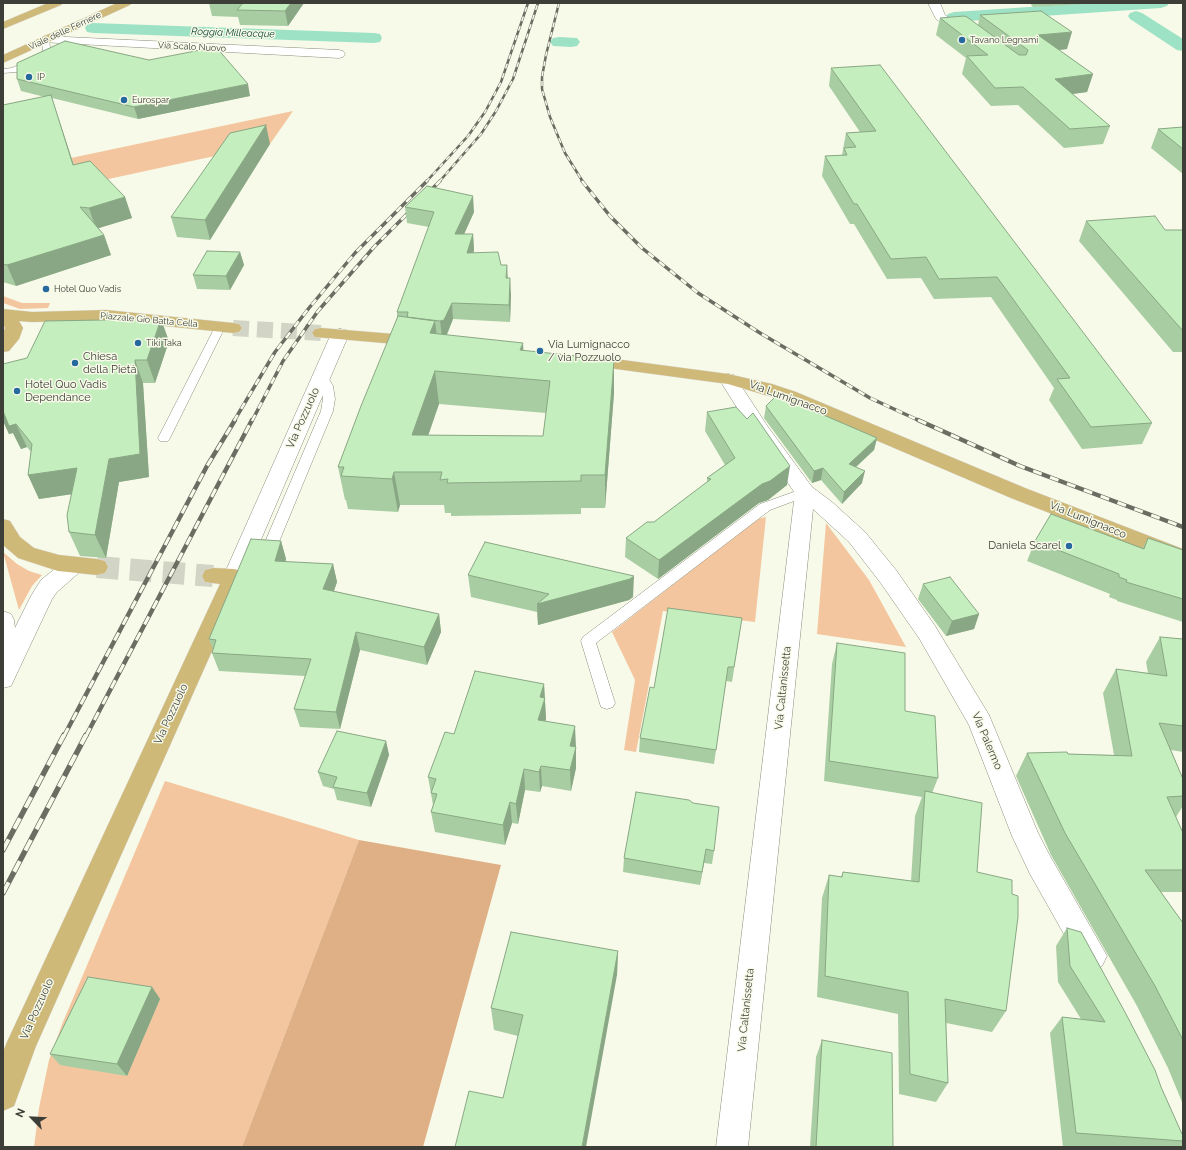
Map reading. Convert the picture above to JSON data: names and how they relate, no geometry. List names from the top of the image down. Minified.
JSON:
{"streets":{"main road":["Viale delle Ferriere","Piazzale Gio Batta Cella","Via Lumignacco","Via Pozzuolo"],"street":["Via Scalo Nuovo","Via Caltanissetta","Via Palermo"]},"crossings":[["Viale delle Ferriere","Via Scalo Nuovo"],["Via Lumignacco","Via Palermo"],["Via Caltanissetta","Via Palermo"]],"water":["Roggia Milleacque"],"places":["Tavano Legnami","IP","Eurospar","Hotel Quo Vadis","Tiki Taka","Via Lumignacco / via Pozzuolo","Chiesa della Pietà","Hotel Quo Vadis Dependance","Daniela Scarel"],"north":"top left"}
